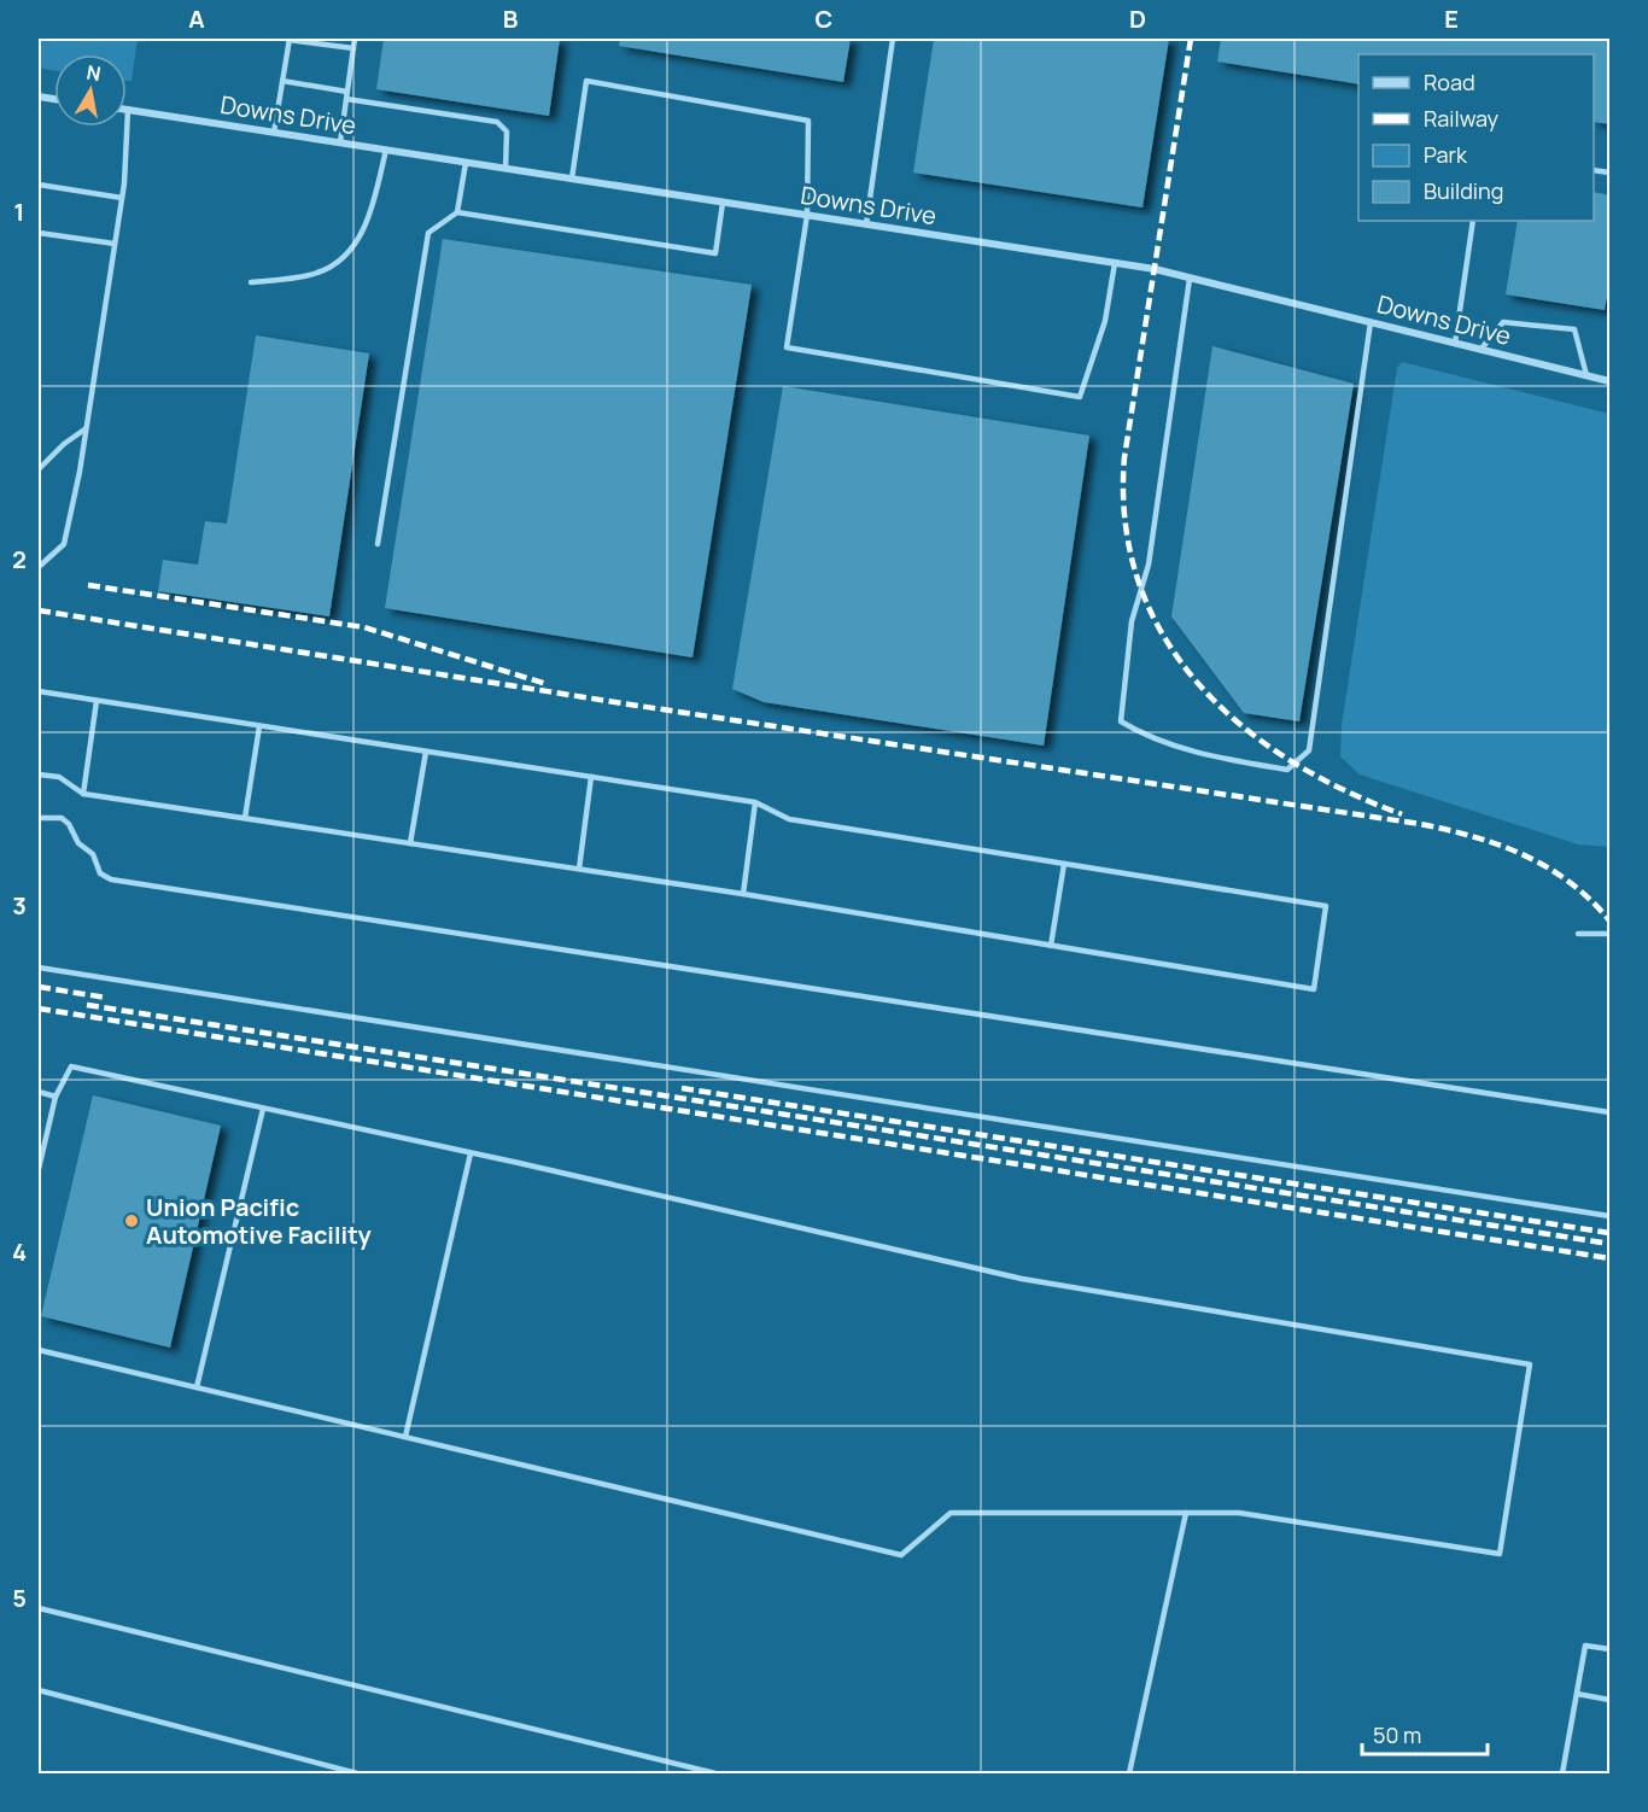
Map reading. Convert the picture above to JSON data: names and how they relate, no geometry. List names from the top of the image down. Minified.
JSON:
{"streets":{"street":["Downs Drive"]},"places":["Union Pacific Automotive Facility"],"legend":["Road","Railway","Park","Building"],"scale_bar":"50 m","north":"top","grid":{"columns":["A","B","C","D","E"],"rows":["1","2","3","4","5"]}}
